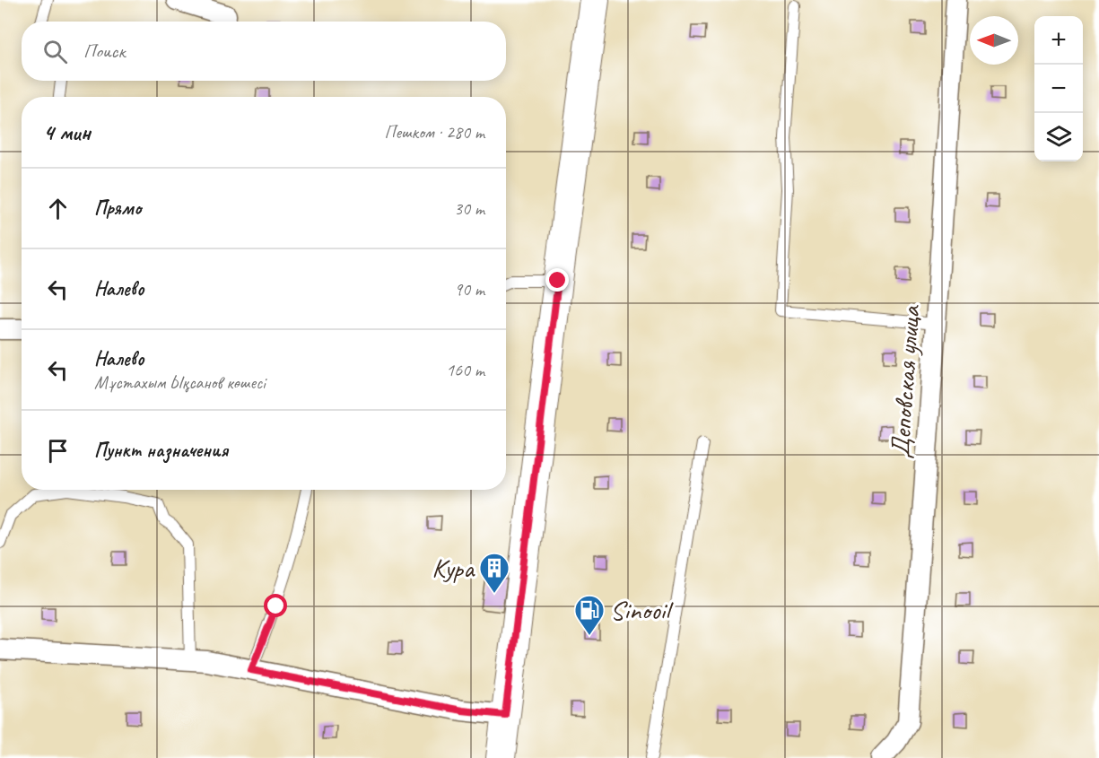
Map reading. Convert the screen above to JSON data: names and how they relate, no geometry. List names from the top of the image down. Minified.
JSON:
{"streets":{"street":["Деповская улица"]},"places":{"building":["Кура"],"fuel station":["Sinooil"]},"north":"left","page":{"map_buttons":["+","−"],"search":"Поиск","heading":["4 мин","Пешком · 280 m"],"list":[["Прямо","30 m"],["Налево","90 m"],["Налево","Мұстахым Ықсанов көшесі","160 m"],"Пункт назначения"]}}
